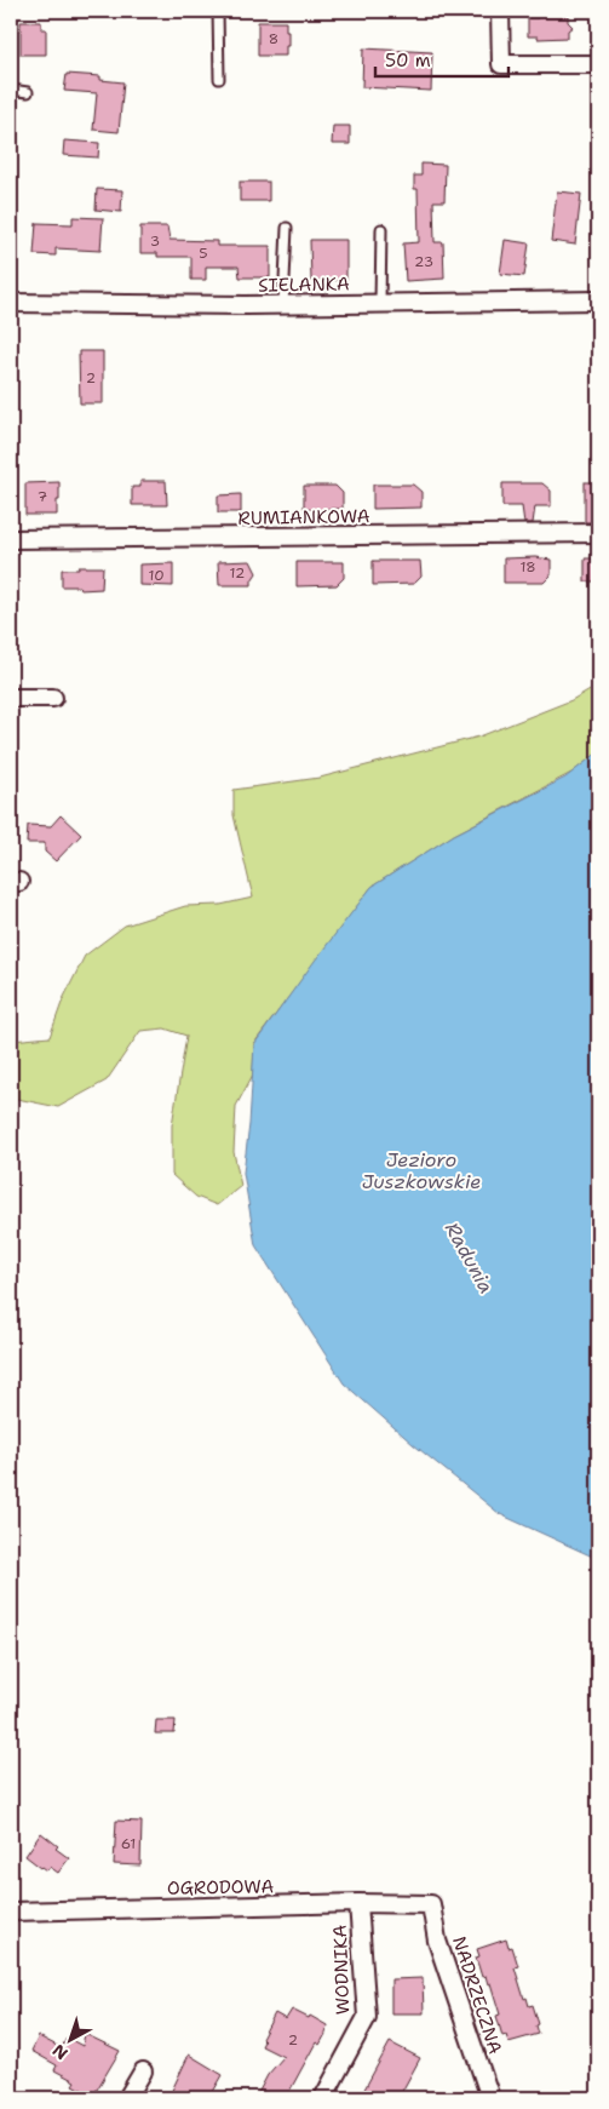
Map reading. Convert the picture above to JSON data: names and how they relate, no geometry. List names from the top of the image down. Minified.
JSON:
{"streets":{"street":["SIELANKA","RUMIANKOWA","OGRODOWA","WODNIKA","NADRZECZNA"]},"crossings":[["OGRODOWA","WODNIKA"],["OGRODOWA","NADRZECZNA"]],"water":["Jezioro Juszkowskie","Radunia"],"house_numbers":["8","3","5","23","2","7","18","12","10","61","2"],"scale_bar":"50 m","north":"bottom left"}
